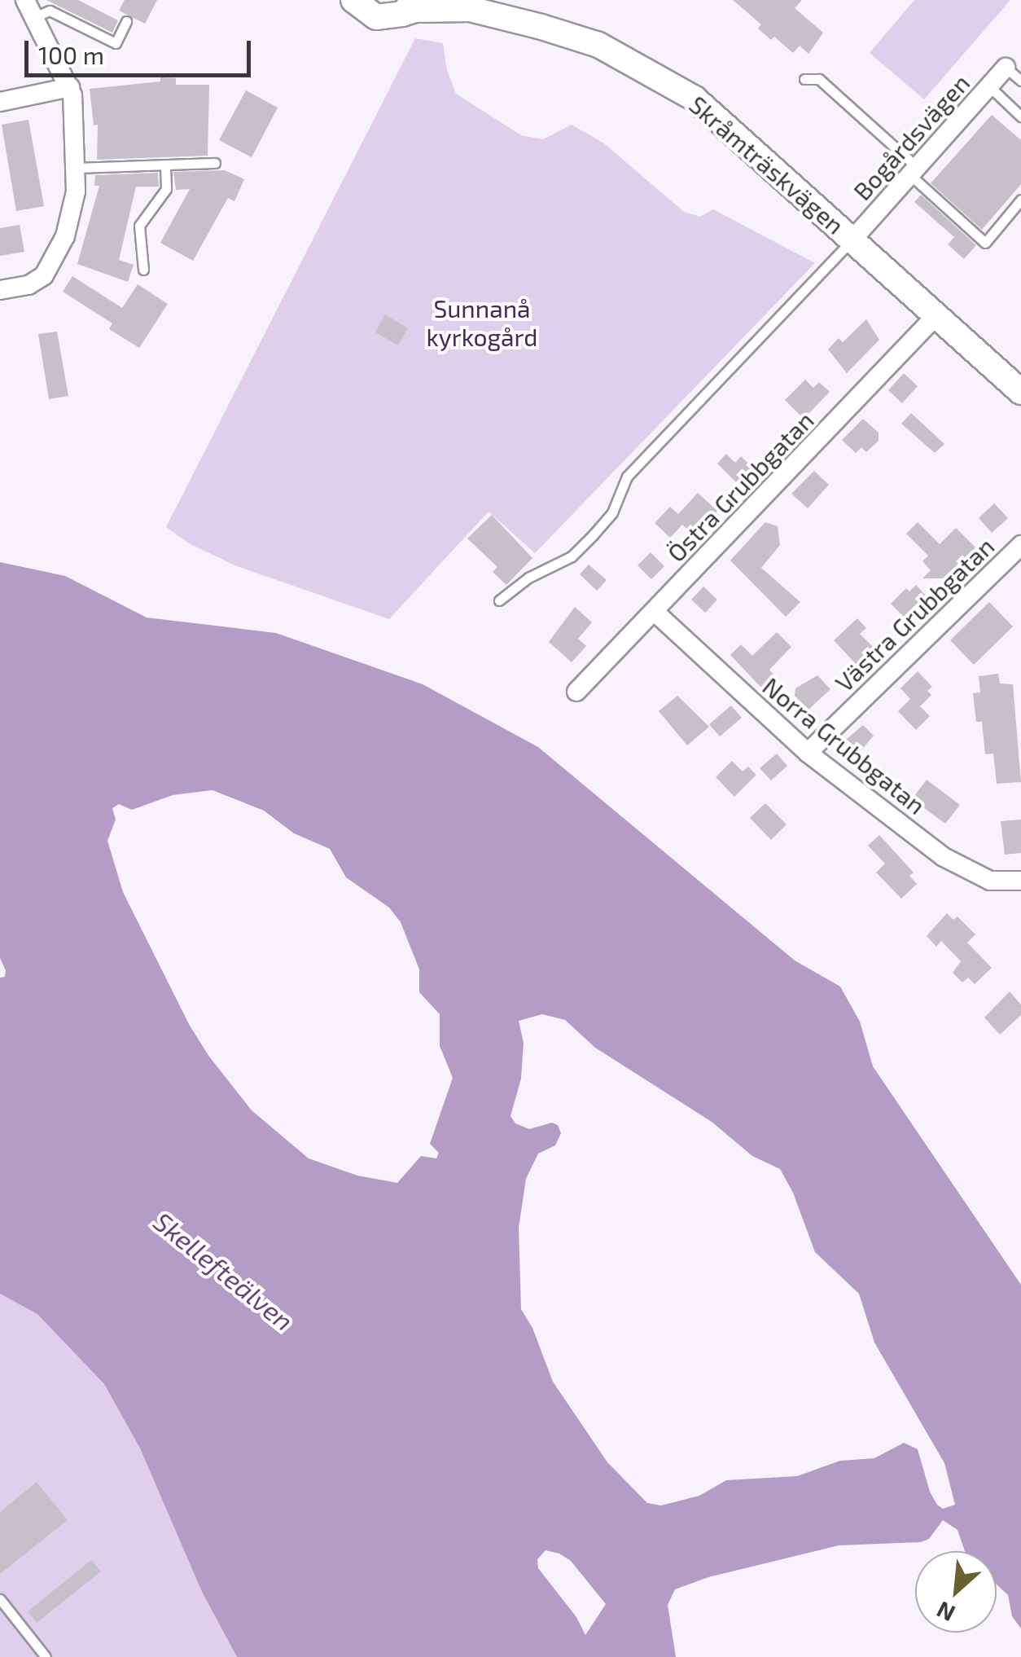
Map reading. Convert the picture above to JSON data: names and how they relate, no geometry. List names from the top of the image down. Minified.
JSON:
{"streets":{"main road":["Skråmträskvägen"],"street":["Bogårdsvägen","Östra Grubbgatan","Västra Grubbgatan","Norra Grubbgatan"]},"crossings":[["Bogårdsvägen","Skråmträskvägen"],["Skråmträskvägen","Östra Grubbgatan"],["Östra Grubbgatan","Norra Grubbgatan"],["Västra Grubbgatan","Norra Grubbgatan"]],"water":["Skellefteälven"],"parks":["Sunnanå kyrkogård"],"scale_bar":"100 m","north":"bottom left"}
